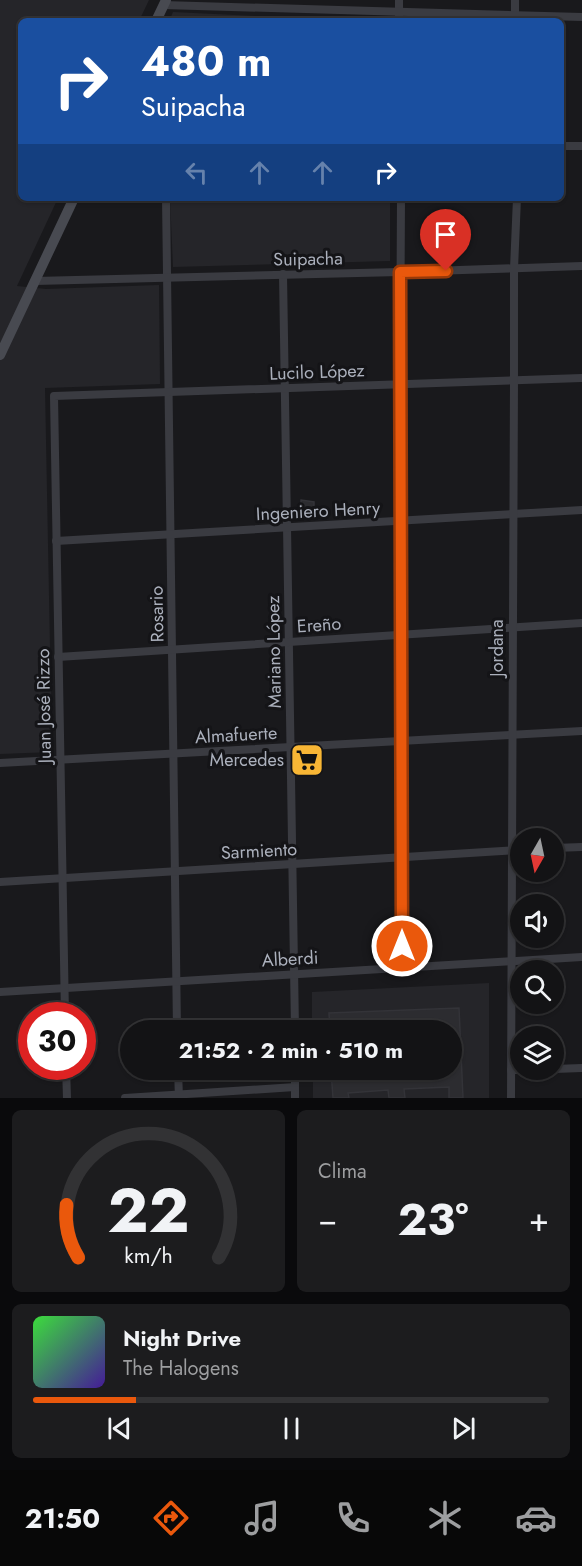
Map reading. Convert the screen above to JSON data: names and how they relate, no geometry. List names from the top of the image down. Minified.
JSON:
{"streets":{"street":["Suipacha","Lucilo López","Ingeniero Henry","Rosario","Ereño","Jordana","Mariano López","Juan José Rizzo","Almafuerte","Sarmiento","Alberdi"]},"crossings":[["Suipacha","Rosario"],["Suipacha","Jordana"],["Suipacha","Mariano López"],["Lucilo López","Rosario"],["Lucilo López","Jordana"],["Lucilo López","Mariano López"],["Lucilo López","Juan José Rizzo"],["Ingeniero Henry","Rosario"],["Ingeniero Henry","Jordana"],["Ingeniero Henry","Mariano López"],["Ingeniero Henry","Juan José Rizzo"],["Rosario","Ereño"],["Rosario","Almafuerte"],["Rosario","Sarmiento"],["Rosario","Alberdi"],["Ereño","Jordana"],["Ereño","Mariano López"],["Ereño","Juan José Rizzo"],["Jordana","Almafuerte"],["Mariano López","Almafuerte"],["Mariano López","Sarmiento"],["Mariano López","Alberdi"],["Juan José Rizzo","Almafuerte"],["Juan José Rizzo","Sarmiento"],["Juan José Rizzo","Alberdi"]],"places":{"supermarket":["Mercedes"]},"north":"bottom","page":{"turn":["480 m","Suipacha"],"limit":"30","trip":"21:52 · 2 min · 510 m","tile":"Clima","heat":["−","23°","+"],"song":["Night Drive","The Halogens"],"tabs":"21:50","gauge":["22","km/h"]}}
